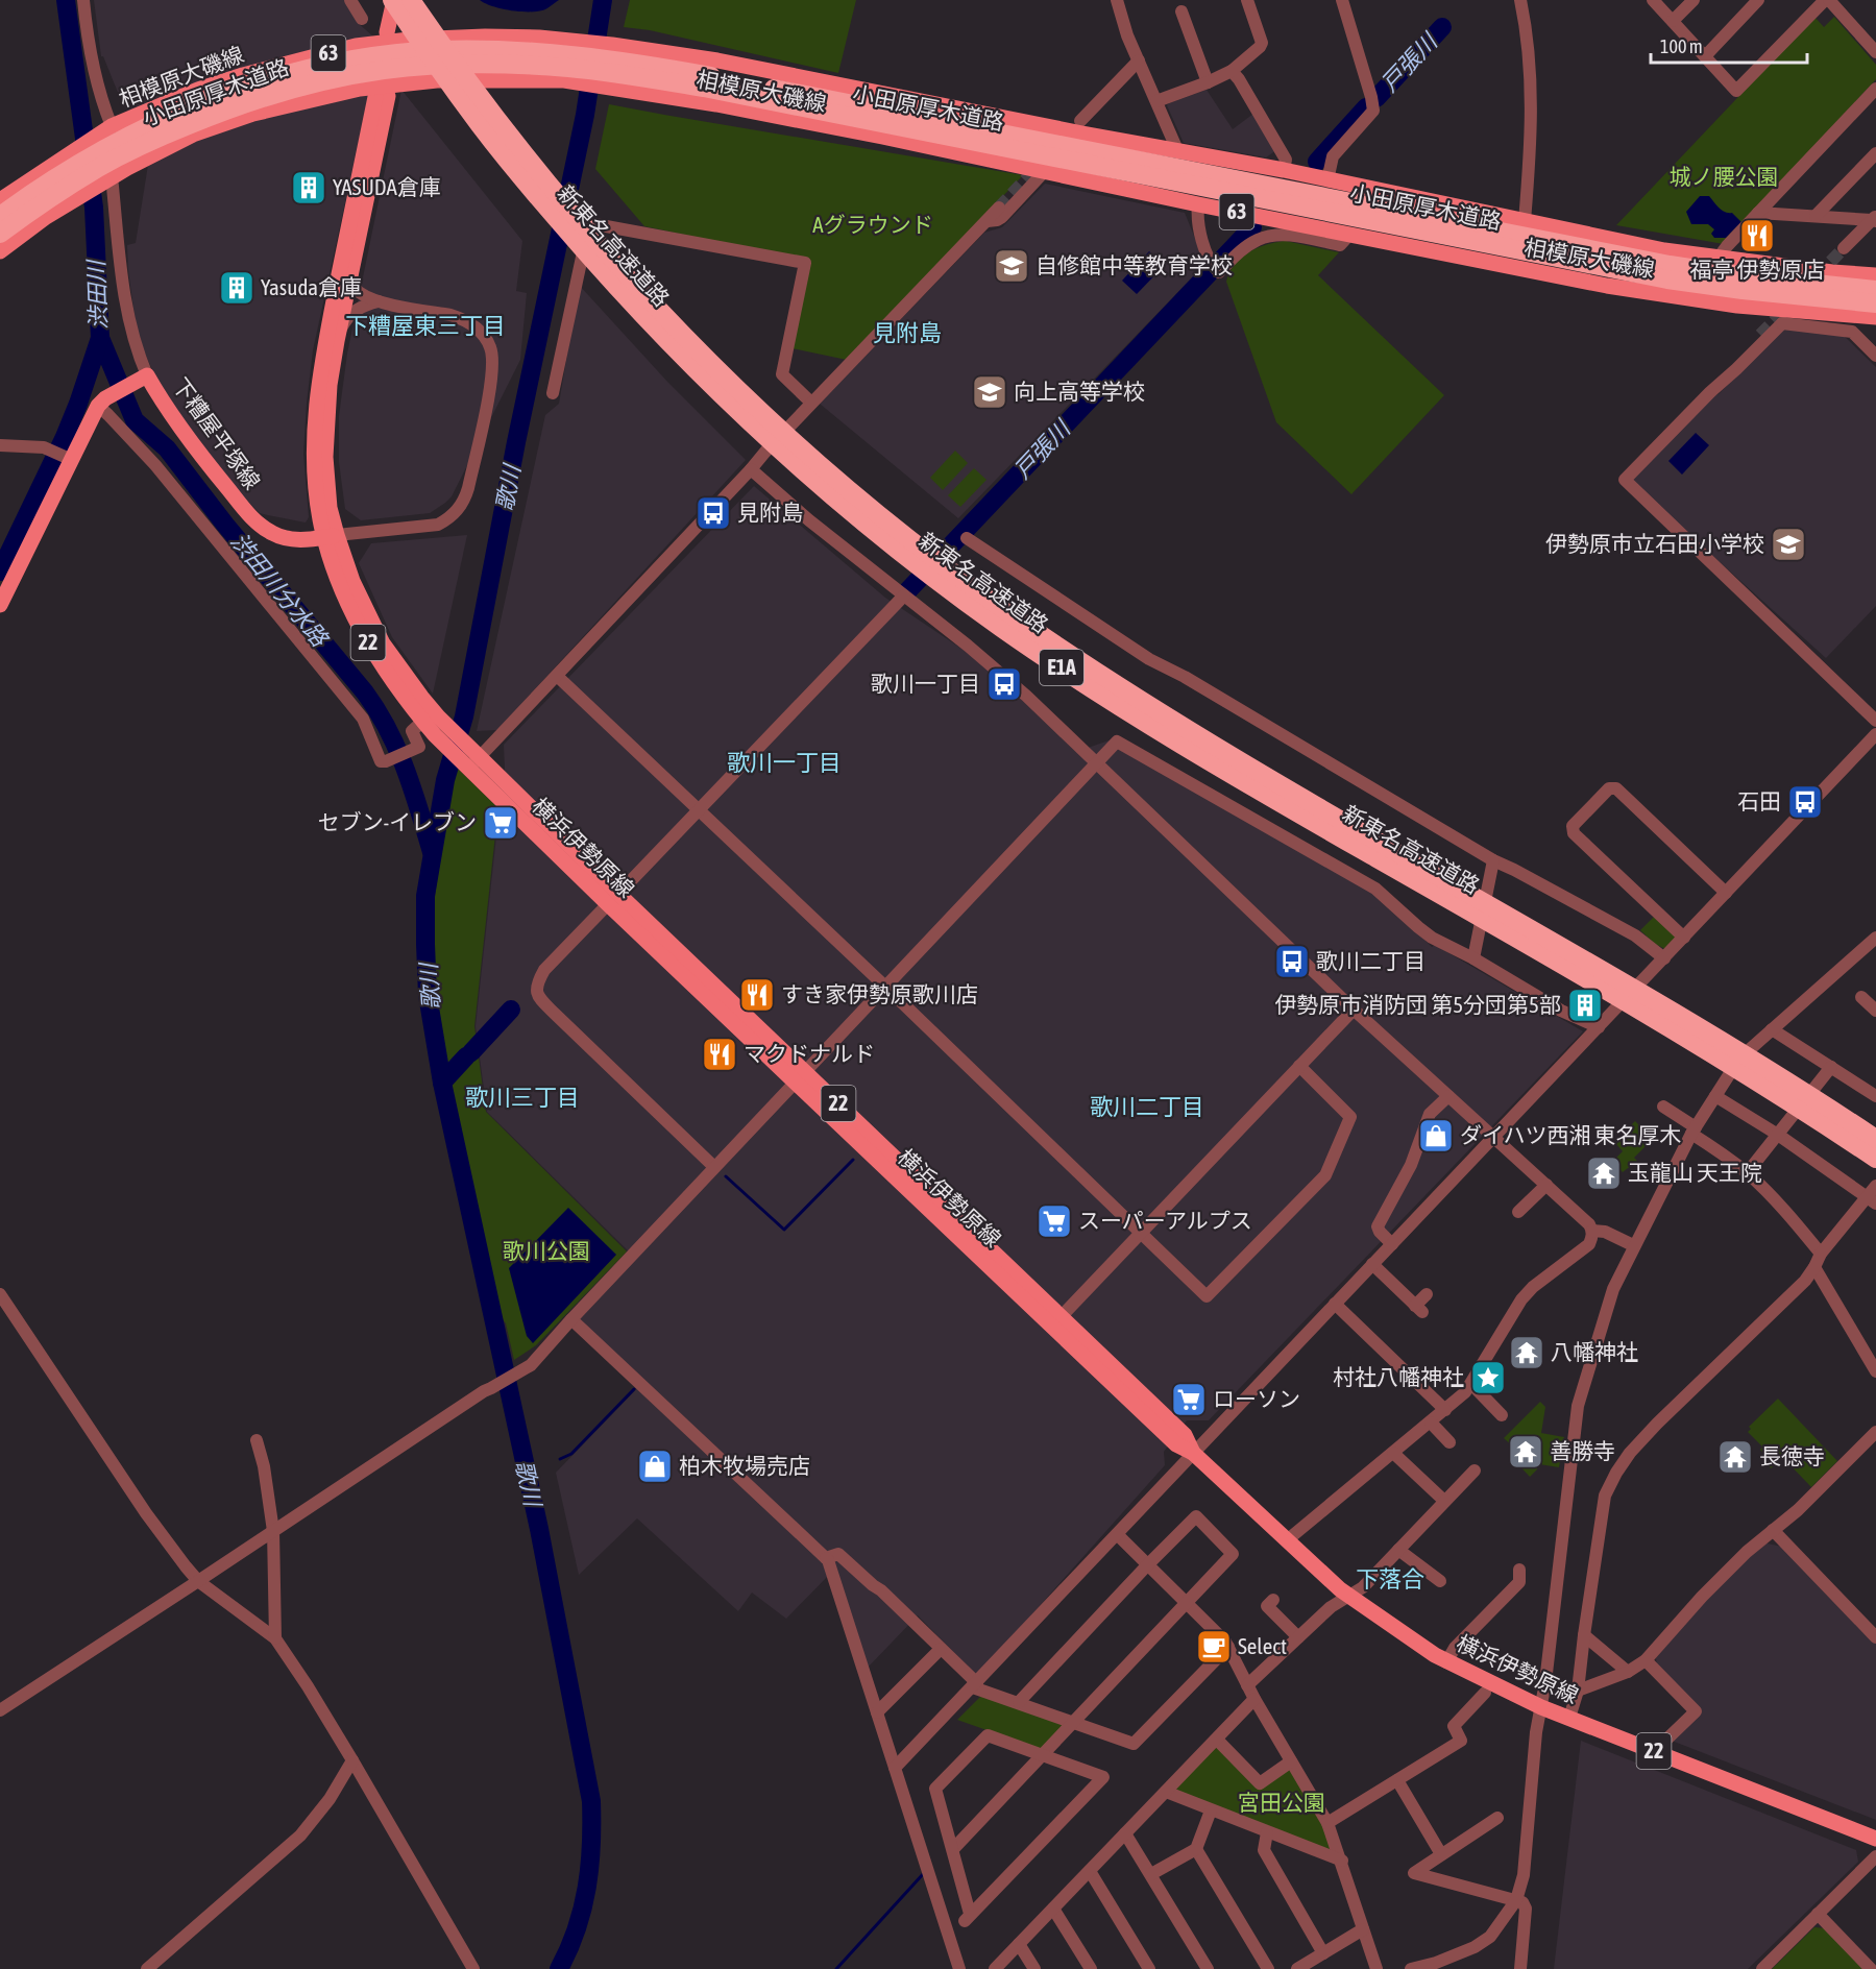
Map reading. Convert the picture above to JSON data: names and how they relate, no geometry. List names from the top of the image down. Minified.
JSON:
{"streets":{"highway":["小田原厚木道路","新東名高速道路","E1A"],"main road":["63","相模原大磯線","下糟屋平塚線","22","横浜伊勢原線"]},"crossings":[["相模原大磯線","小田原厚木道路"],["下糟屋平塚線","横浜伊勢原線"]],"districts":["下糟屋東三丁目","見附島","歌川一丁目","歌川三丁目","歌川二丁目","下落合"],"water":["戸張川","渋田川","歌川","渋田川分水路"],"parks":["城ノ腰公園","Aグラウンド","歌川公園","宮田公園"],"places":{"building":["YASUDA倉庫","Yasuda倉庫","伊勢原市消防団 第5分団第5部"],"restaurant":["福亭 伊勢原店","すき家伊勢原歌川店","マクドナルド"],"school or university":["自修館中等教育学校","向上高等学校","伊勢原市立石田小学校"],"bus stop":["見附島","歌川一丁目","石田","歌川二丁目"],"supermarket":["セブン-イレブン","スーパーアルプス","ローソン"],"shop":["ダイハツ西湘 東名厚木","柏木牧場売店"],"temple":["玉龍山 天王院","八幡神社","善勝寺","長徳寺"],"place":["村社八幡神社"],"cafe":["Select"]},"scale_bar":"100 m"}
